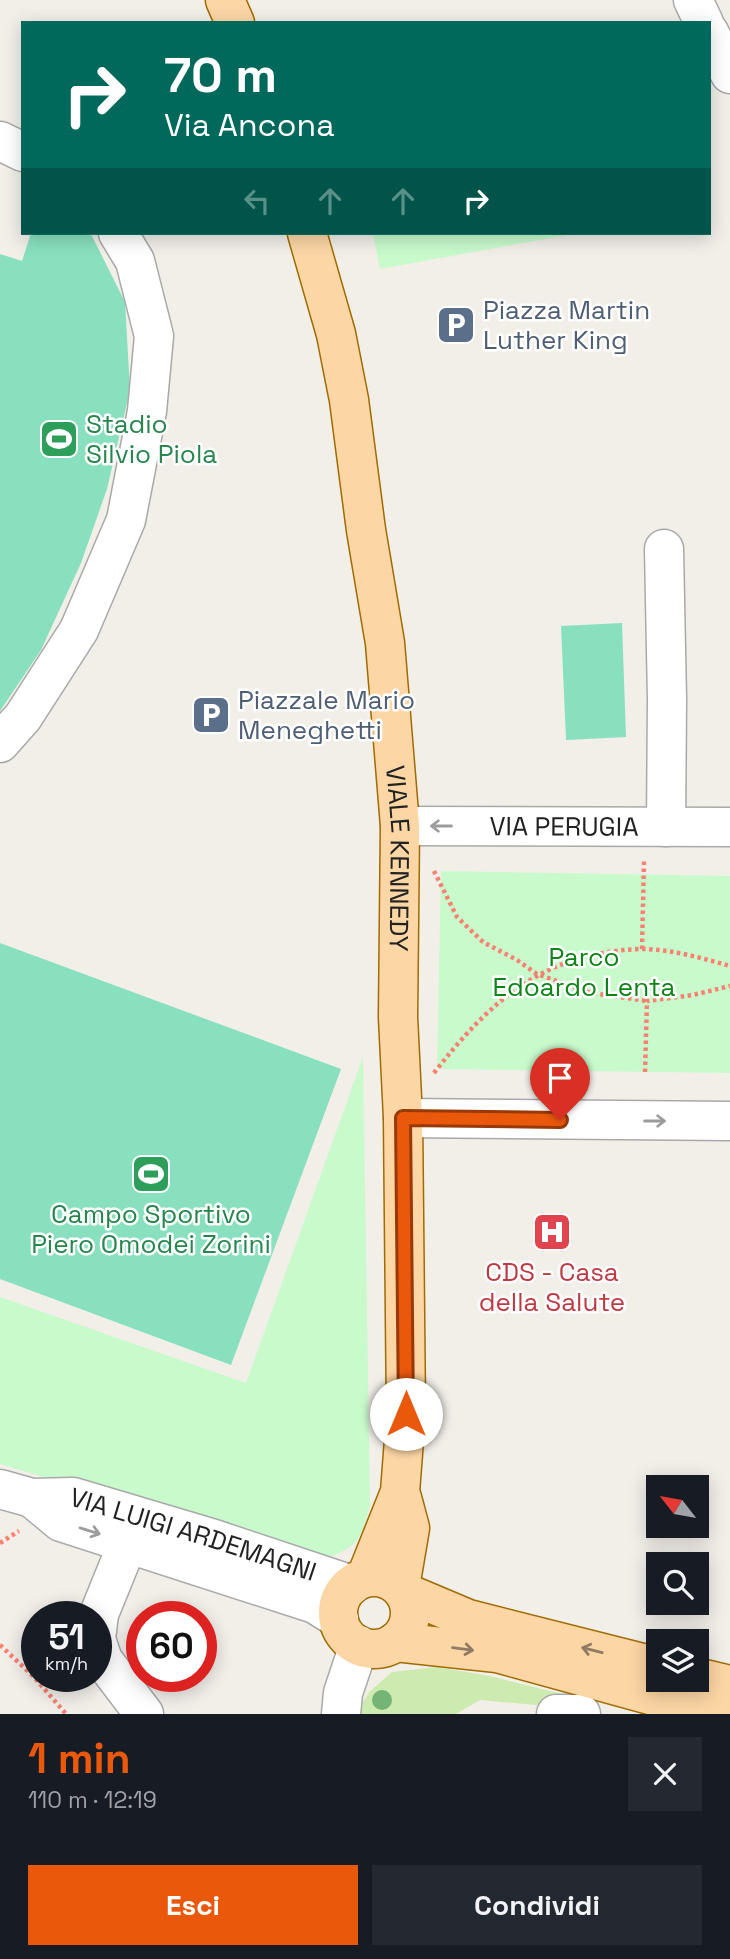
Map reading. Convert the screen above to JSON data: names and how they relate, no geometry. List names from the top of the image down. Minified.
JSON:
{"streets":{"main road":["VIALE KENNEDY"],"street":["VIA PERUGIA","VIA LUIGI ARDEMAGNI"]},"crossings":[["VIA PERUGIA","VIALE KENNEDY"],["VIALE KENNEDY","VIA LUIGI ARDEMAGNI"]],"parks":["Parco Edoardo Lenta"],"places":{"parking":["Piazza Martin Luther King","Piazzale Mario Meneghetti"],"sports":["Stadio Silvio Piola","Campo Sportivo Piero Omodei Zorini"],"hospital":["CDS - Casa della Salute"]},"north":"top left","page":{"turn":["70 m","Via Ancona"],"speed":"51 km/h","limit":"60","heading":["1 min","110 m · 12:19"],"buttons":["Esci","Condividi"]}}
